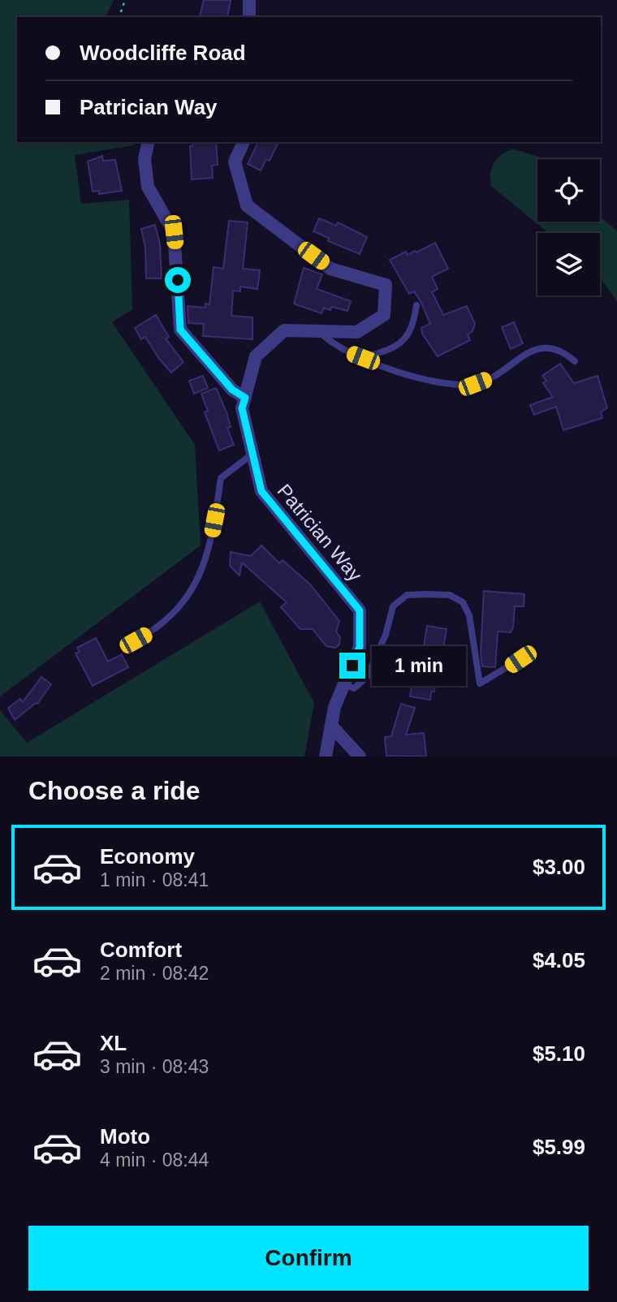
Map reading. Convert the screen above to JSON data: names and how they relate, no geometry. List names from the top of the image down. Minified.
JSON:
{"streets":{"street":["Patrician Way"]},"page":{"banner":["Woodcliffe Road","Patrician Way"],"bubble":"1 min","heading":"Choose a ride","list":[{"name":"Economy","note":"1 min · 08:41","value":"$3.00"},{"name":"Comfort","note":"2 min · 08:42","value":"$4.05"},{"name":"XL","note":"3 min · 08:43","value":"$5.10"},{"name":"Moto","note":"4 min · 08:44","value":"$5.99"}],"buttons":"Confirm"}}
